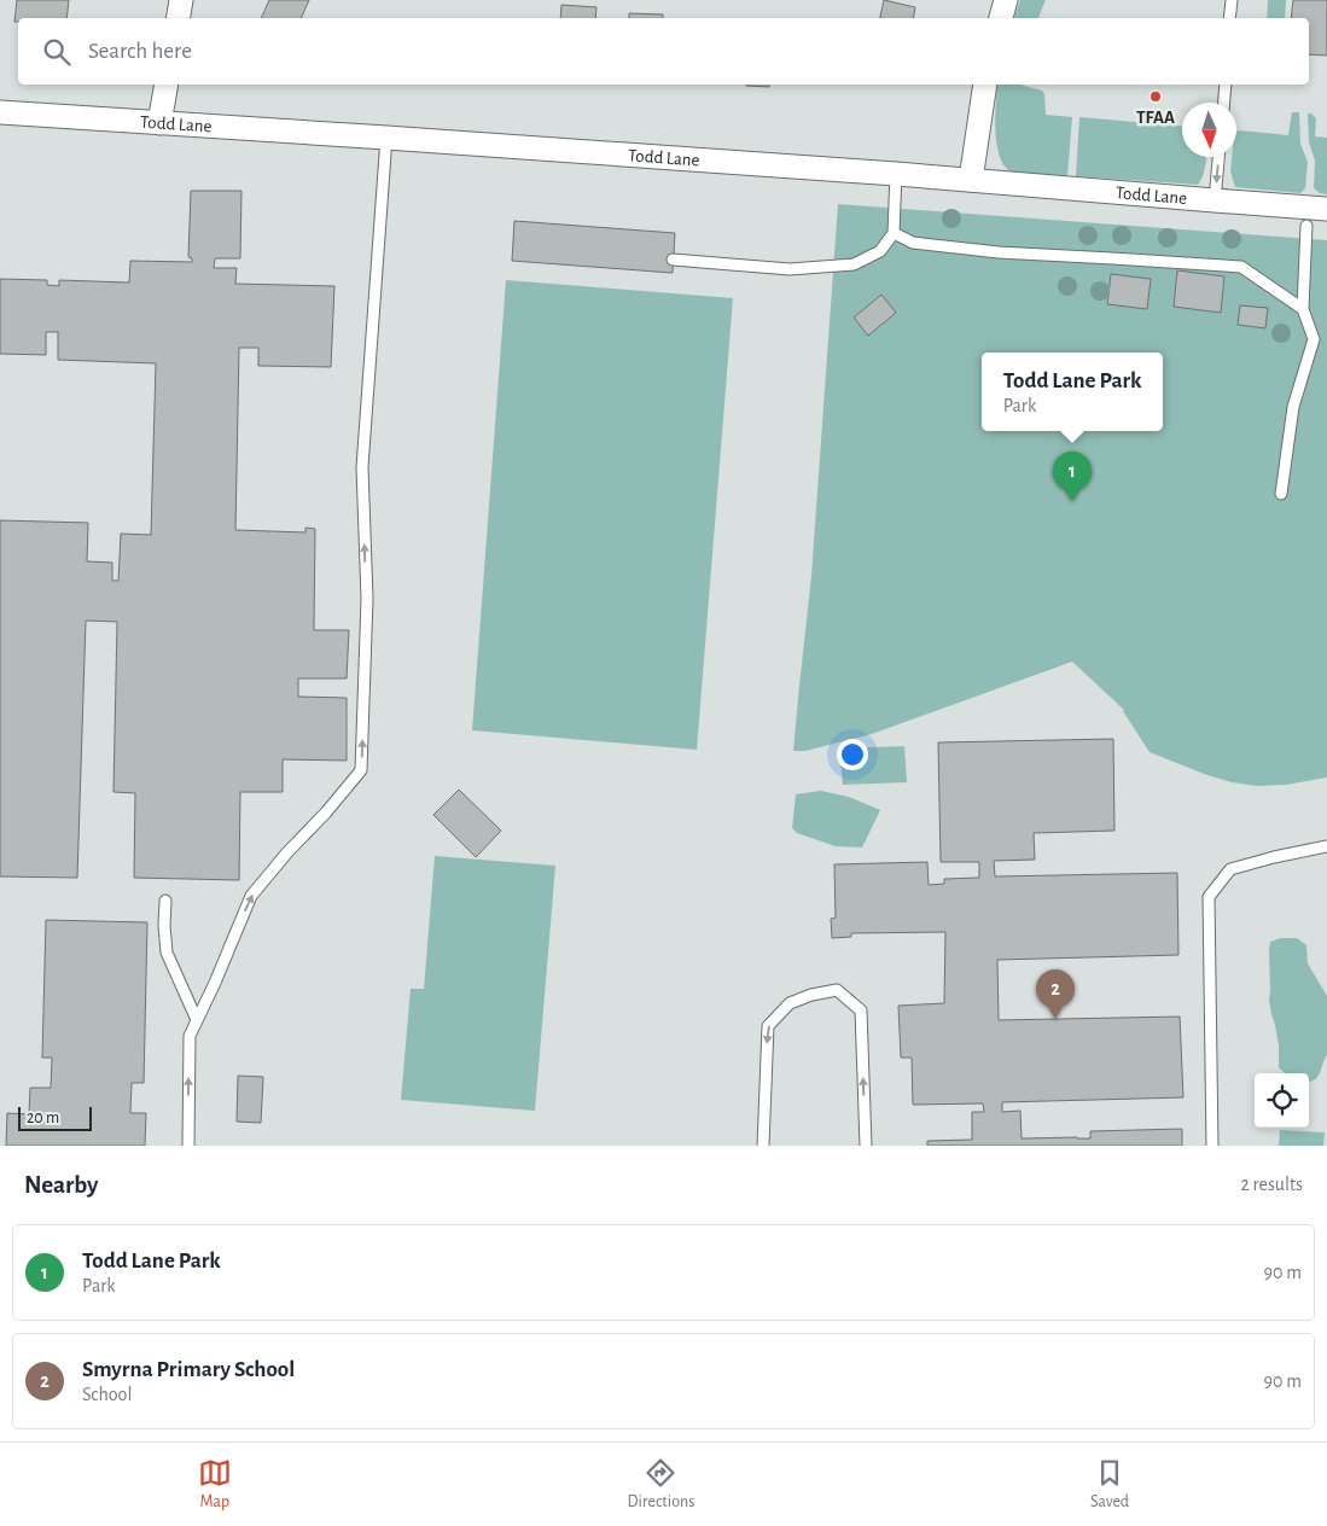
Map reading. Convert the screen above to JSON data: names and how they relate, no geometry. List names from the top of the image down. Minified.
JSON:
{"streets":{"street":["Todd Lane"]},"places":["TFAA"],"scale_bar":"20 m","north":"bottom","page":{"search":"Search here","popup":["Todd Lane Park","Park"],"pins":["1","2"],"scale":"20 m","heading":["Nearby","2 results"],"list":[{"mark":"1","name":"Todd Lane Park","note":"Park","value":"90 m"},{"mark":"2","name":"Smyrna Primary School","note":"School","value":"90 m"}],"nav":["Map","Directions","Saved"]}}
